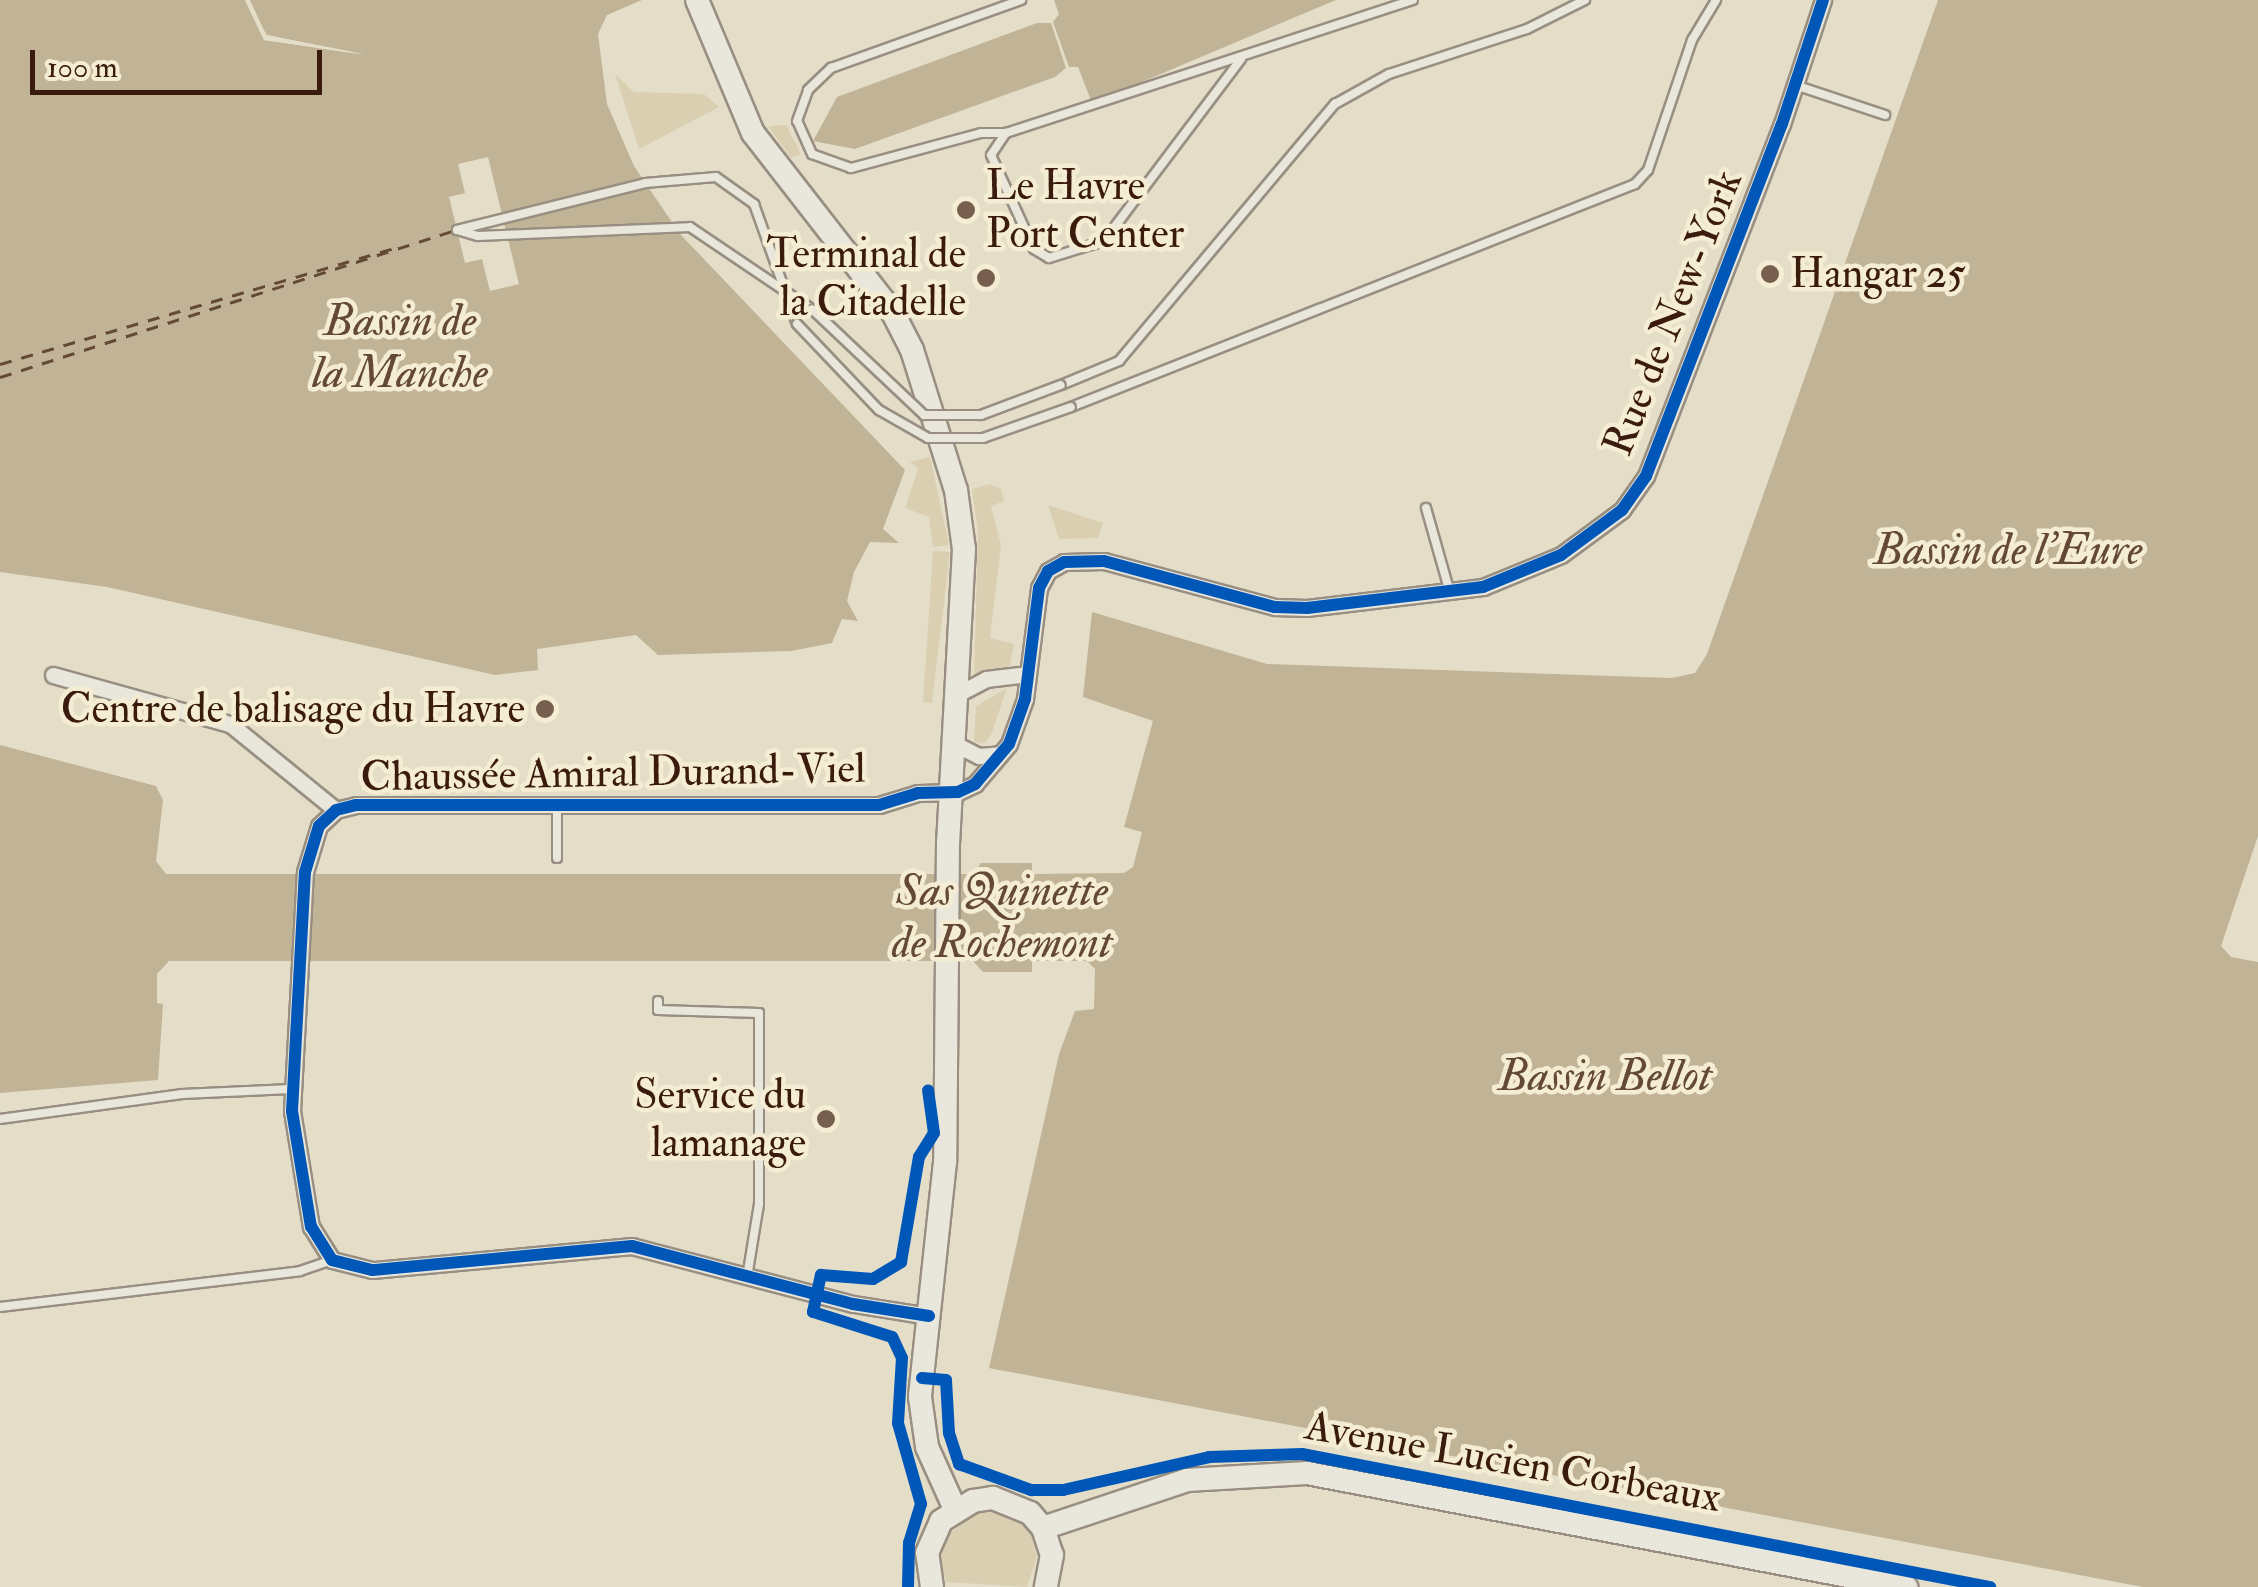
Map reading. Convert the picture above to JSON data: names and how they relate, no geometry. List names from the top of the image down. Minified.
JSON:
{"streets":{"main road":["Avenue Lucien Corbeaux"],"street":["Rue de New-York","Chaussée Amiral Durand-Viel"]},"crossings":[["Rue de New-York","Chaussée Amiral Durand-Viel"]],"water":["Bassin de la Manche","Bassin de l'Eure","Sas Quinette de Rochemont","Bassin Bellot"],"places":["Le Havre Port Center","Hangar 25","Terminal de la Citadelle","Centre de balisage du Havre","Service du lamanage"],"scale_bar":"100 m"}
